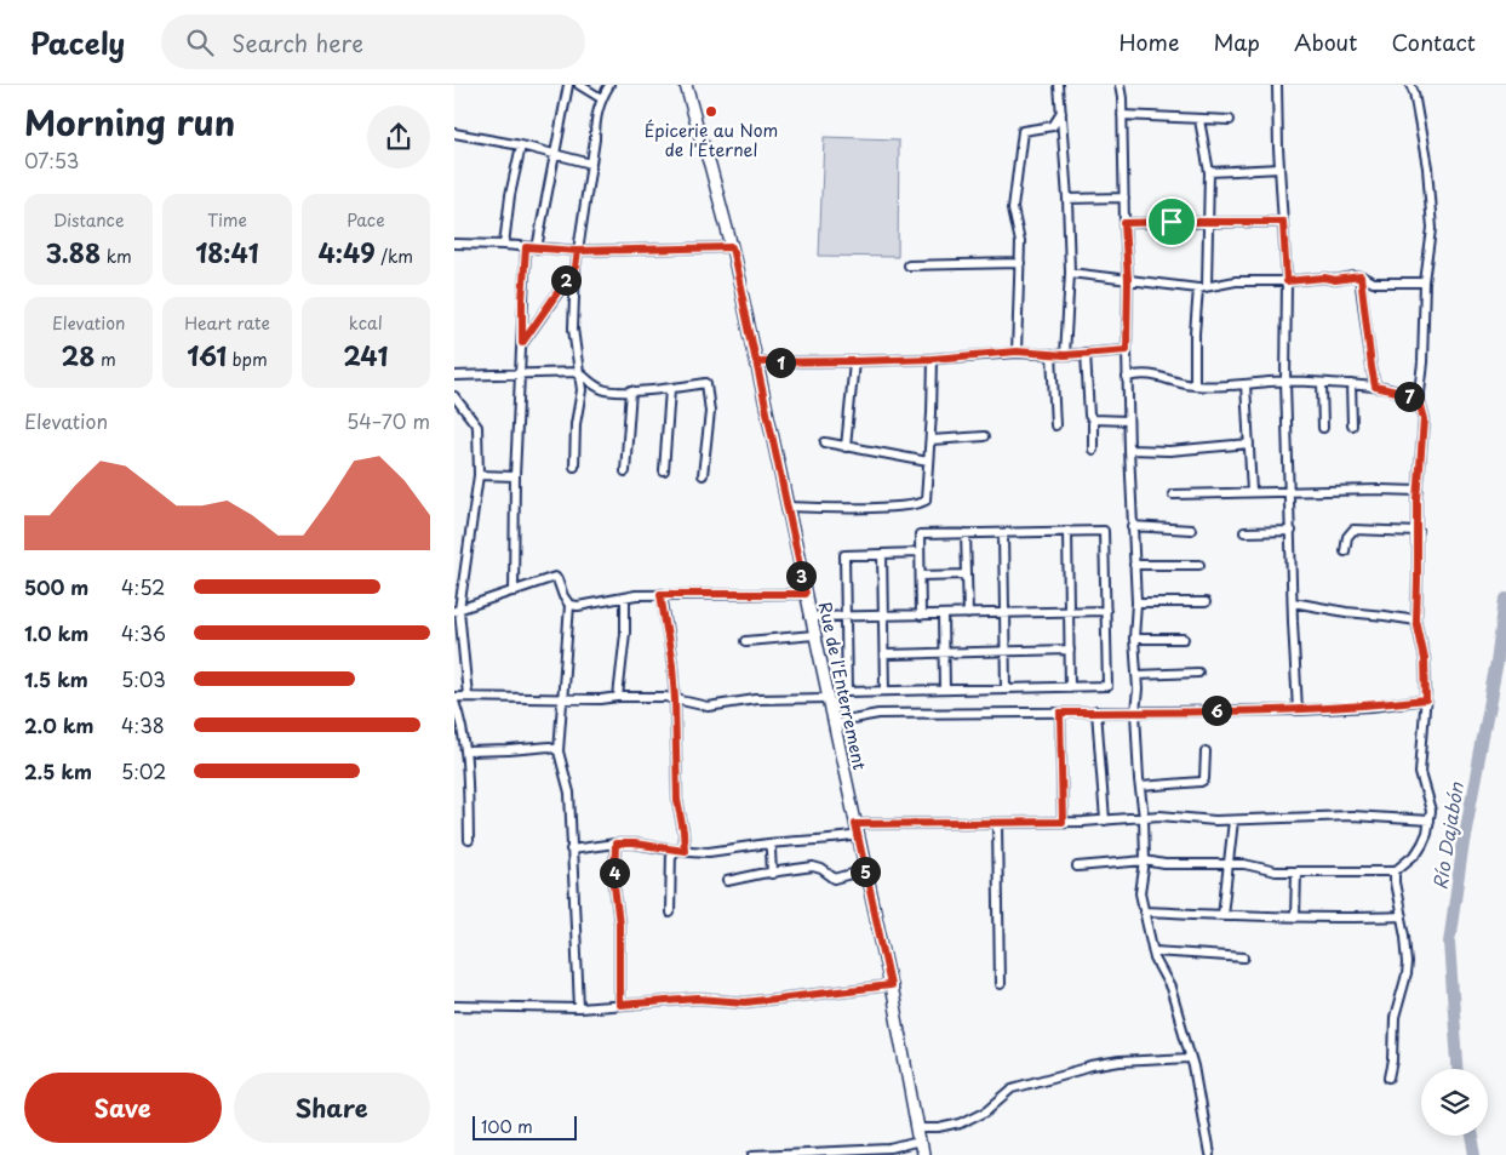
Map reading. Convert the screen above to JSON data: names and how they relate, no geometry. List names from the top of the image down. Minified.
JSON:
{"streets":{"street":["Rue de l'Enterrement"]},"water":["Río Dajabón"],"places":["Épicerie au Nom de l'Éternel"],"scale_bar":"100 m","page":{"header":"Pacely","search":"Search here","nav":["Home","Map","About","Contact"],"heading":["Morning run","07:53"],"stats":[["Distance","3.88 km"],["Time","18:41"],["Pace","4:49 /km"],["Elevation","28 m"],["Heart rate","161 bpm"],["kcal","241"]],"pins":["2","1","7","3","6","5","4"],"chart":["Elevation","54–70 m"],"list":[{"name":"500 m","note":"4:52"},{"name":"1.0 km","note":"4:36"},{"name":"1.5 km","note":"5:03"},{"name":"2.0 km","note":"4:38"},{"name":"2.5 km","note":"5:02"}],"buttons":["Save","Share"],"scale":"100 m"}}
